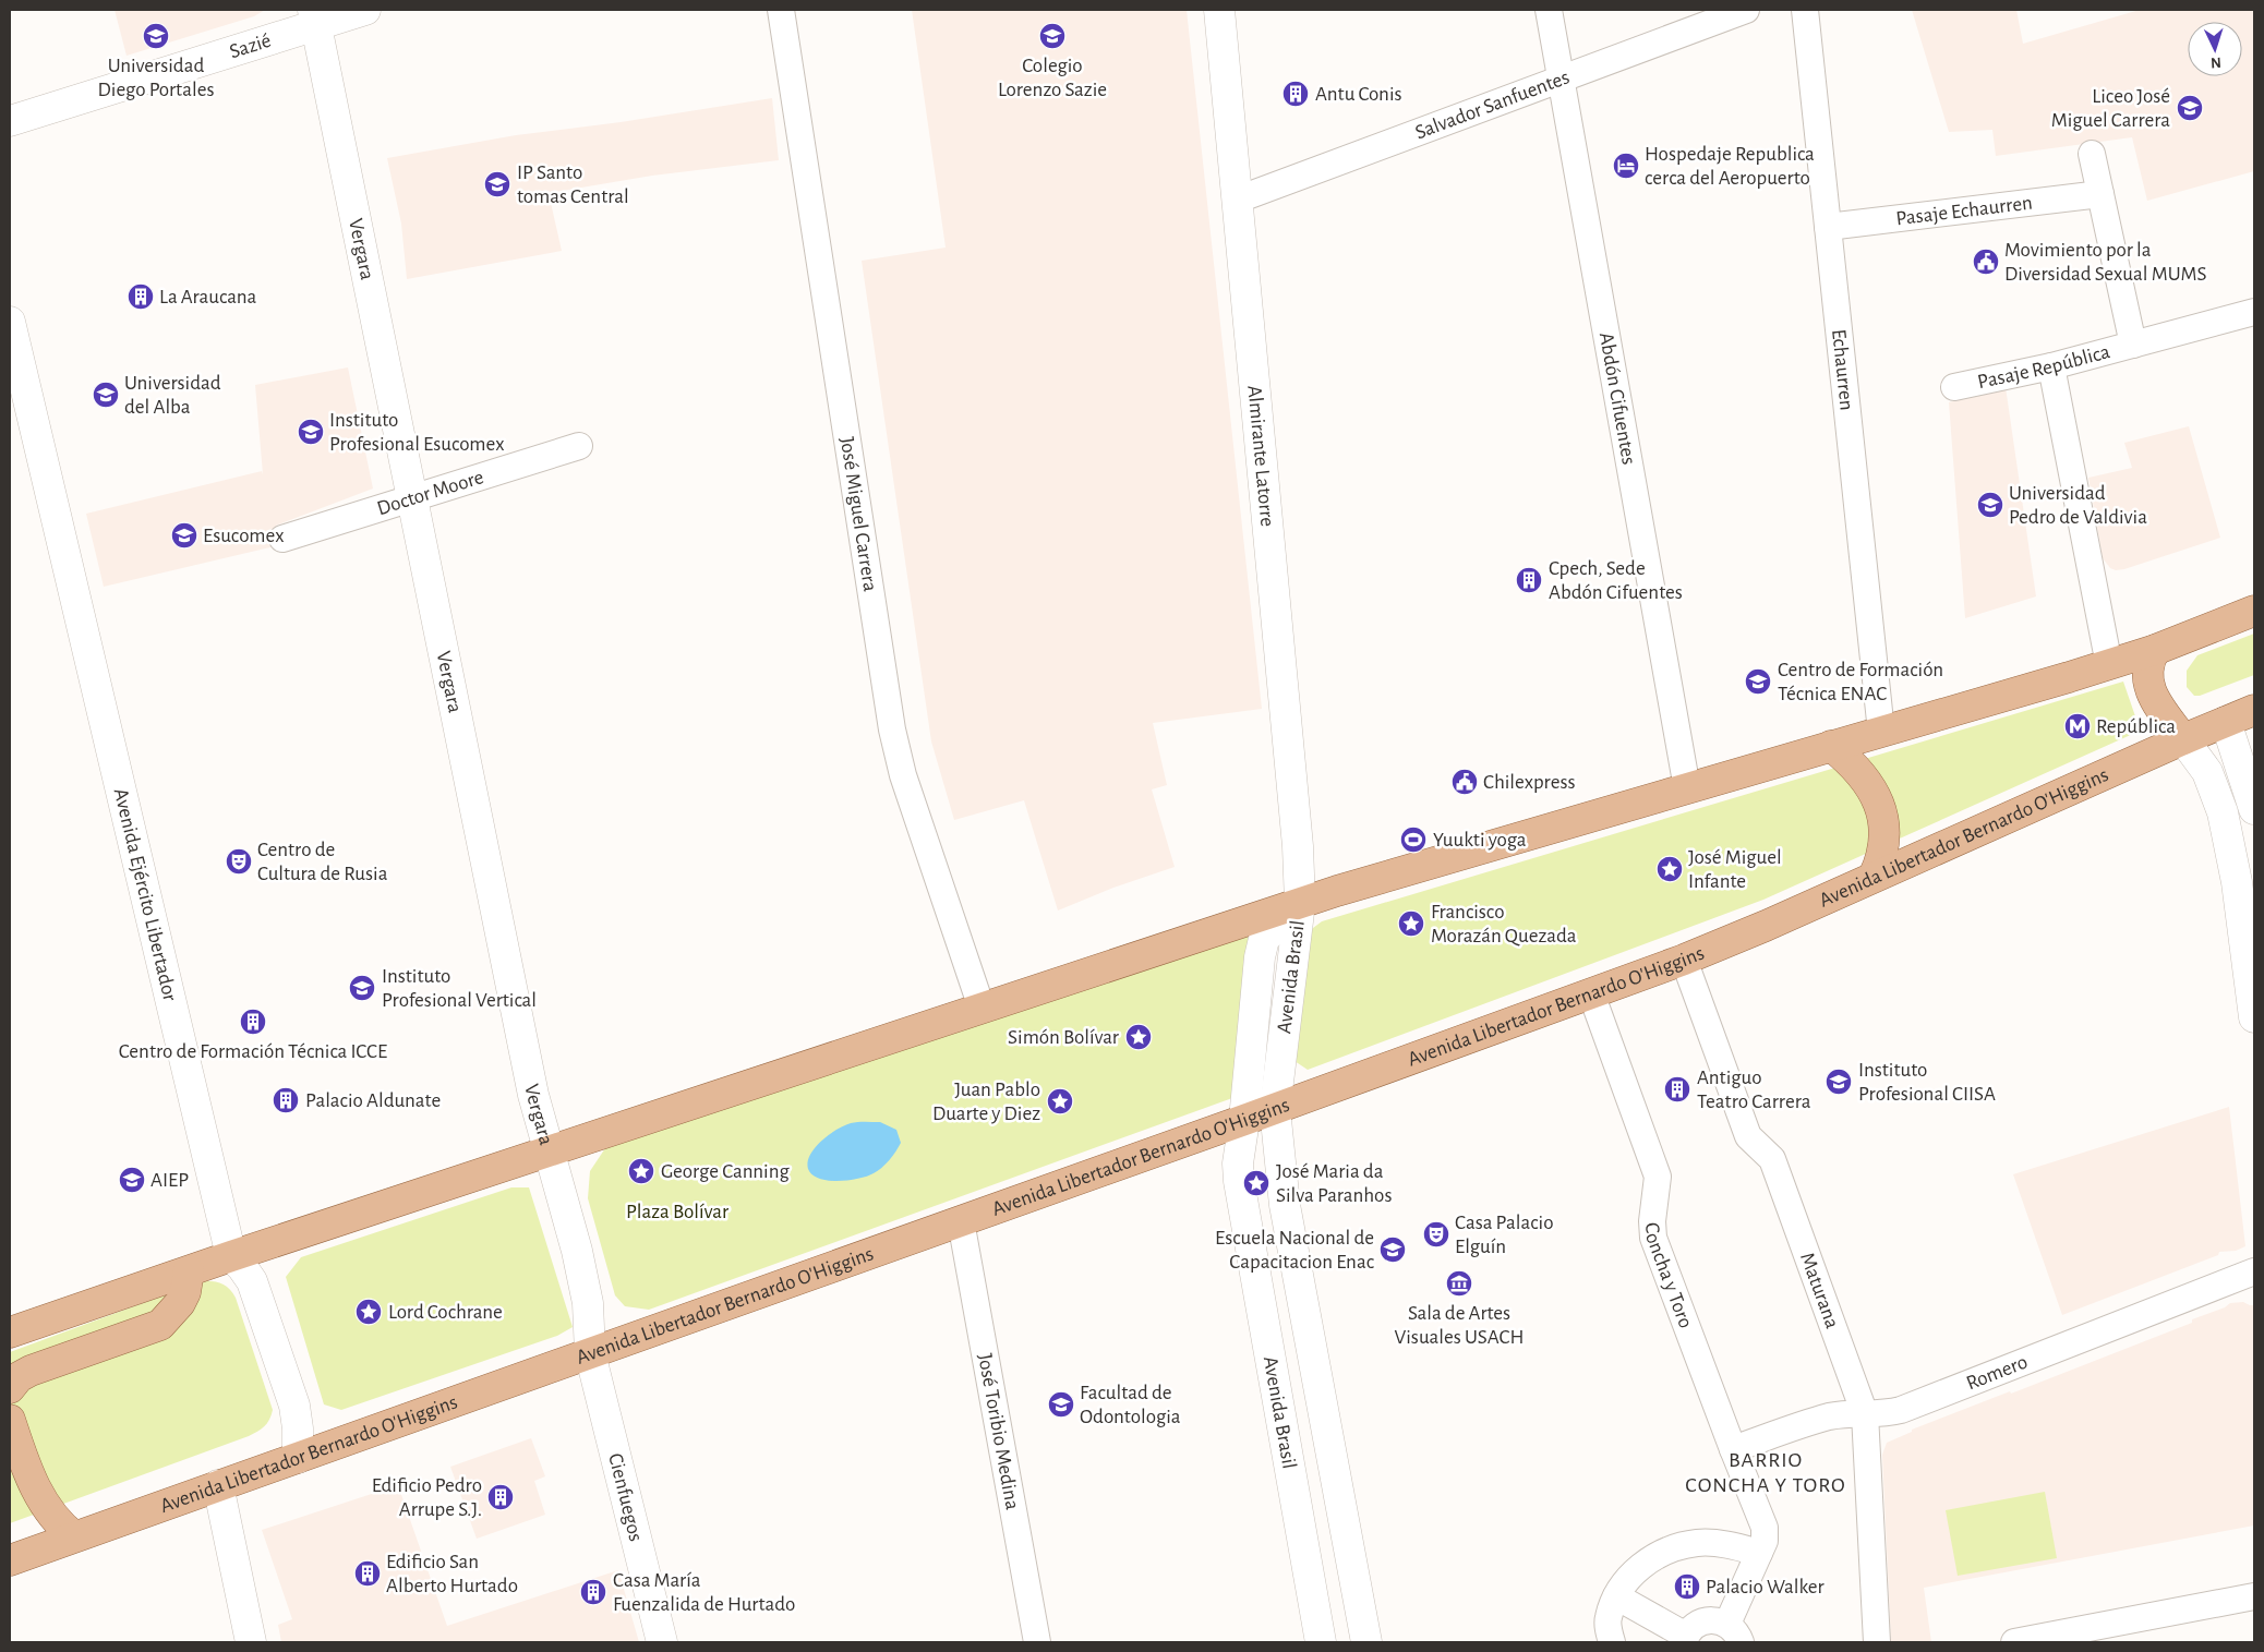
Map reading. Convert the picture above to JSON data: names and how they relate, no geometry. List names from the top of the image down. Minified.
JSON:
{"streets":{"main road":["Avenida Libertador Bernardo O'Higgins"],"street":["Sazié","Salvador Sanfuentes","Pasaje Echaurren","Vergara","Pasaje República","Echaurren","Abdón Cifuentes","Almirante Latorre","Doctor Moore","José Miguel Carrera","Avenida Ejército Libertador","Avenida Brasil","Concha y Toro","Maturana","Romero","José Toribio Medina","Cienfuegos"]},"crossings":[["Sazié","Vergara"],["Salvador Sanfuentes","Abdón Cifuentes"],["Salvador Sanfuentes","Almirante Latorre"],["Pasaje Echaurren","Pasaje República"],["Pasaje Echaurren","Echaurren"],["Vergara","Doctor Moore"],["Vergara","Avenida Libertador Bernardo O'Higgins"],["Vergara","Cienfuegos"],["Almirante Latorre","Avenida Brasil"],["Avenida Libertador Bernardo O'Higgins","Avenida Ejército Libertador"],["Avenida Libertador Bernardo O'Higgins","Avenida Brasil"],["Avenida Libertador Bernardo O'Higgins","Concha y Toro"],["Avenida Libertador Bernardo O'Higgins","Maturana"],["Avenida Libertador Bernardo O'Higgins","José Toribio Medina"],["Avenida Libertador Bernardo O'Higgins","Cienfuegos"],["Concha y Toro","Romero"],["Maturana","Romero"]],"districts":["BARRIO CONCHA Y TORO"],"parks":["Plaza Bolívar"],"places":{"school or university":["Universidad Diego Portales","Colegio Lorenzo Sazie","Liceo José Miguel Carrera","IP Santo tomas Central","Universidad del Alba","Instituto Profesional Esucomex","Universidad Pedro de Valdivia","Esucomex","Centro de Formación Técnica ENAC","Instituto Profesional Vertical","Instituto Profesional CIISA","AIEP","Escuela Nacional de Capacitacion Enac","Facultad de Odontologia"],"building":["Antu Conis","La Araucana","Cpech, Sede Abdón Cifuentes","Centro de Formación Técnica ICCE","Antiguo Teatro Carrera","Palacio Aldunate","Edificio Pedro Arrupe S.J.","Edificio San Alberto Hurtado","Palacio Walker","Casa María Fuenzalida de Hurtado"],"hotel":["Hospedaje Republica cerca del Aeropuerto"],"public building":["Movimiento por la Diversidad Sexual MUMS","Chilexpress"],"metro station":["República"],"sports":["Yuukti yoga"],"theatre":["Centro de Cultura de Rusia","Casa Palacio Elguín"],"place":["José Miguel Infante","Francisco Morazán Quezada","Simón Bolívar","Juan Pablo Duarte y Diez","George Canning","José Maria da Silva Paranhos","Lord Cochrane"],"museum":["Sala de Artes Visuales USACH"]},"north":"bottom"}
